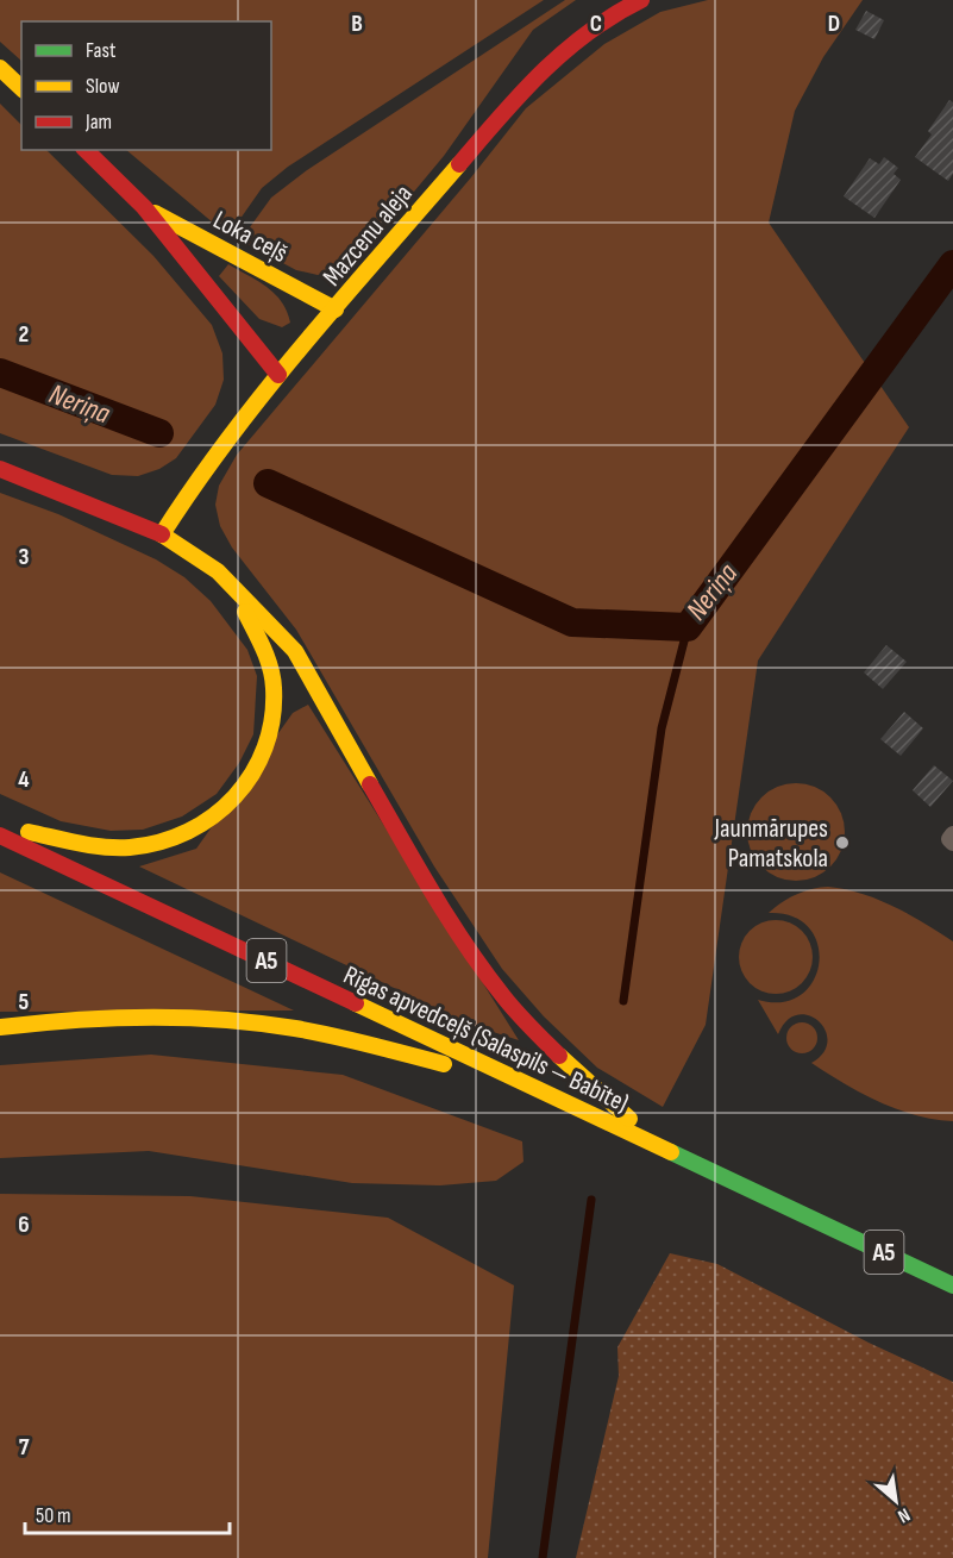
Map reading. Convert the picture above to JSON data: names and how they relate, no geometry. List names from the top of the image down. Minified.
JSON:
{"streets":{"main road":["Mazcenu aleja","Loka ceļš","A5","Rīgas apvedceļš (Salaspils — Babīte)"]},"crossings":[["Mazcenu aleja","Loka ceļš"]],"water":["Neriņa"],"places":["Jaunmārupes Pamatskola"],"legend":["Fast","Slow","Jam"],"scale_bar":"50 m","north":"bottom right","grid":{"columns":["B","C","D"],"rows":["2","3","4","5","6","7"]}}
